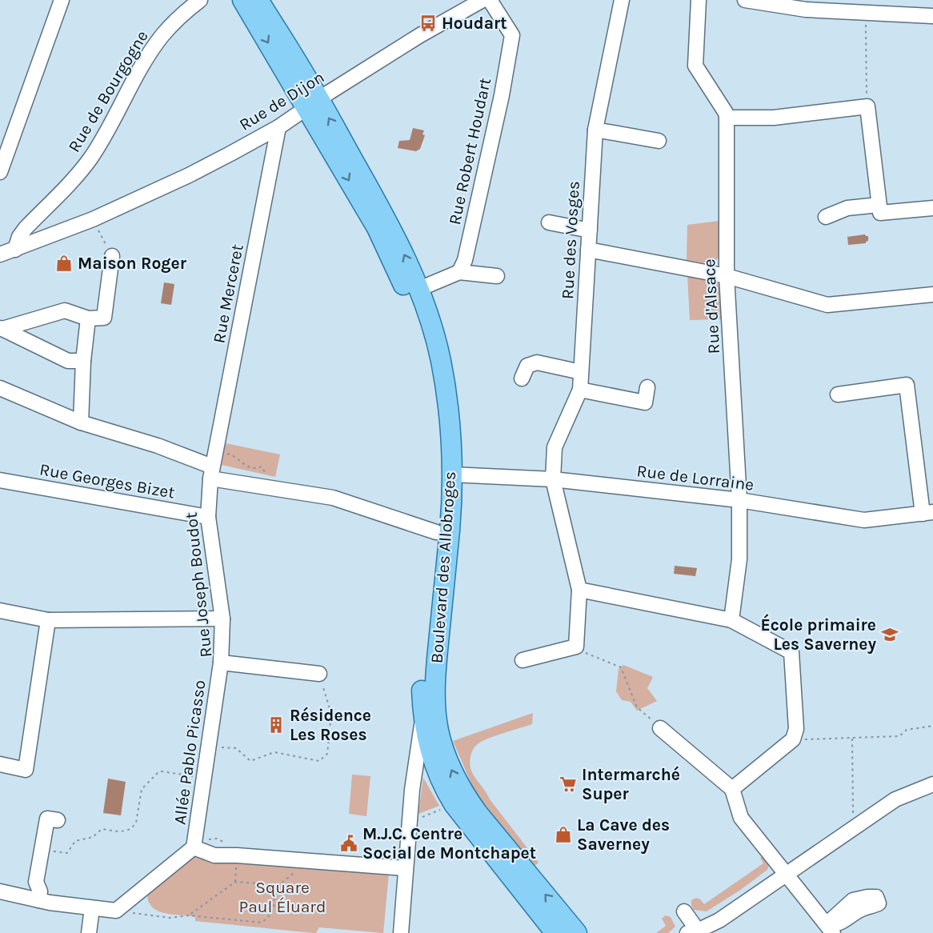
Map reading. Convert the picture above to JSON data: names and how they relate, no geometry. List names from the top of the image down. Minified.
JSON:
{"streets":{"main road":["Boulevard des Allobroges"],"street":["Rue de Bourgogne","Rue de Dijon","Rue Robert Houdart","Rue des Vosges","Rue Merceret","Rue d'Alsace","Rue de Lorraine","Rue Georges Bizet","Rue Joseph Boudot","Allée Pablo Picasso"]},"crossings":[["Rue de Bourgogne","Rue de Dijon"],["Rue de Dijon","Rue Merceret"],["Rue de Dijon","Boulevard des Allobroges"],["Rue des Vosges","Rue de Lorraine"],["Rue Merceret","Rue Joseph Boudot"],["Rue d'Alsace","Rue de Lorraine"],["Rue de Lorraine","Boulevard des Allobroges"],["Rue Georges Bizet","Rue Joseph Boudot"],["Rue Joseph Boudot","Allée Pablo Picasso"]],"parks":["Square Paul Éluard"],"places":{"bus stop":["Houdart"],"shop":["Maison Roger","La Cave des Saverney"],"school or university":["École primaire Les Saverney"],"building":["Résidence Les Roses"],"supermarket":["Intermarché Super"],"public building":["M.J.C. Centre Social de Montchapet"]}}
